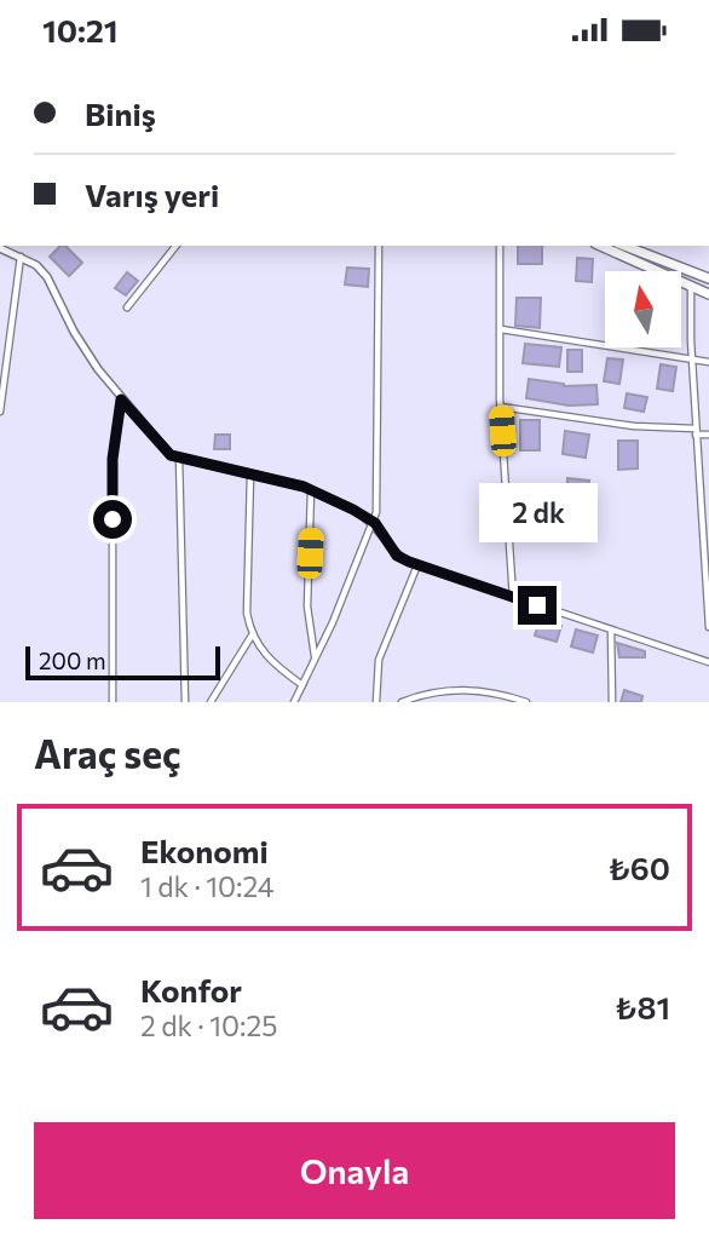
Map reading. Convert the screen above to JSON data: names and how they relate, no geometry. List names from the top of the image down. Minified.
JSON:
{"scale_bar":"200 m","north":"top","page":{"status":"10:21","banner":["Biniş","Varış yeri"],"bubble":"2 dk","scale":"200 m","heading":"Araç seç","list":[{"name":"Ekonomi","note":"1 dk · 10:24","value":"₺60"},{"name":"Konfor","note":"2 dk · 10:25","value":"₺81"}],"buttons":"Onayla"}}
